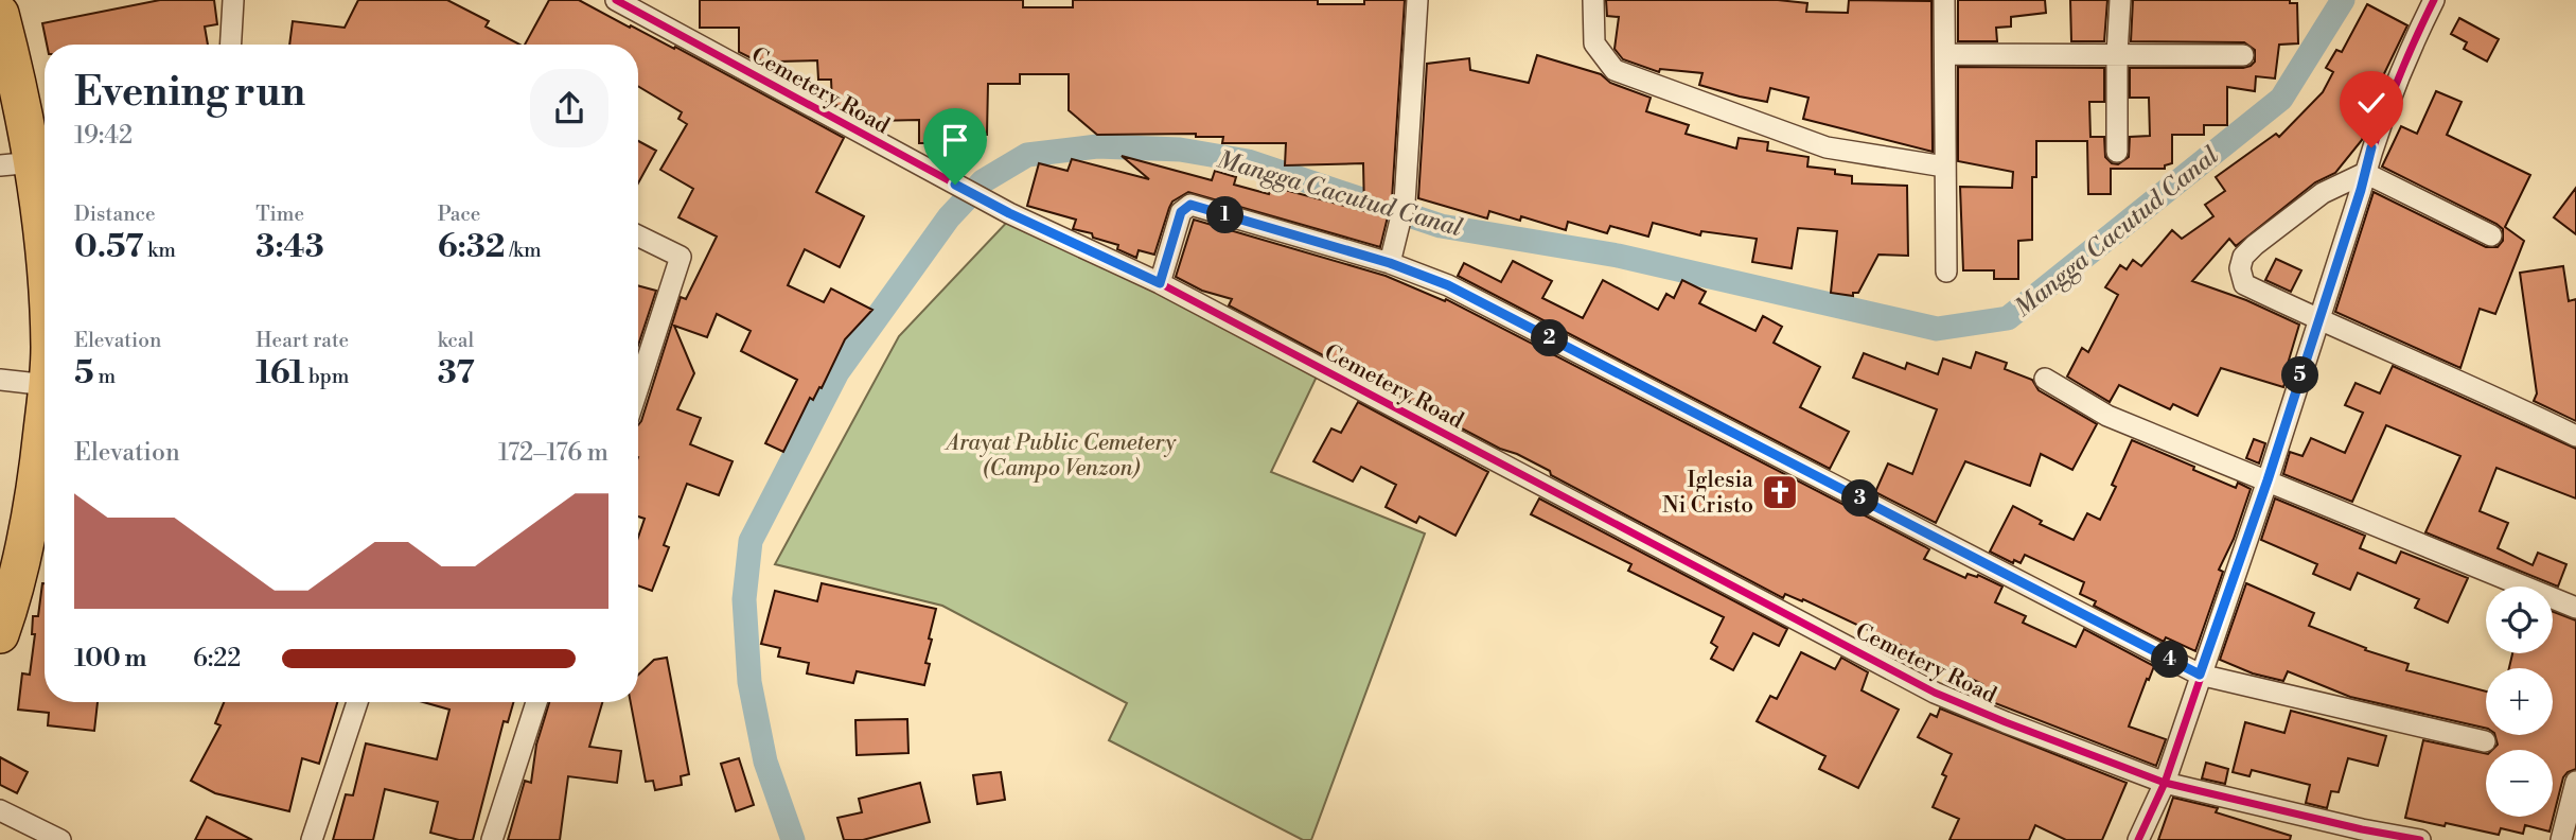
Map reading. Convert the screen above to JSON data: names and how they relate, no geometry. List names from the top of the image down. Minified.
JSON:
{"streets":{"street":["Cemetery Road"]},"water":["Mangga Cacutud Canal"],"parks":["Arayat Public Cemetery (Campo Venzon)"],"places":{"church":["Iglesia Ni Cristo"]},"page":{"heading":["Evening run","19:42"],"stats":[["Distance","0.57 km"],["Time","3:43"],["Pace","6:32 /km"],["Elevation","5 m"],["Heart rate","161 bpm"],["kcal","37"]],"pins":["1","2","5","3","4"],"chart":["Elevation","172–176 m"],"map_buttons":["+","−"],"list":[{"name":"100 m","note":"6:22"}]}}
